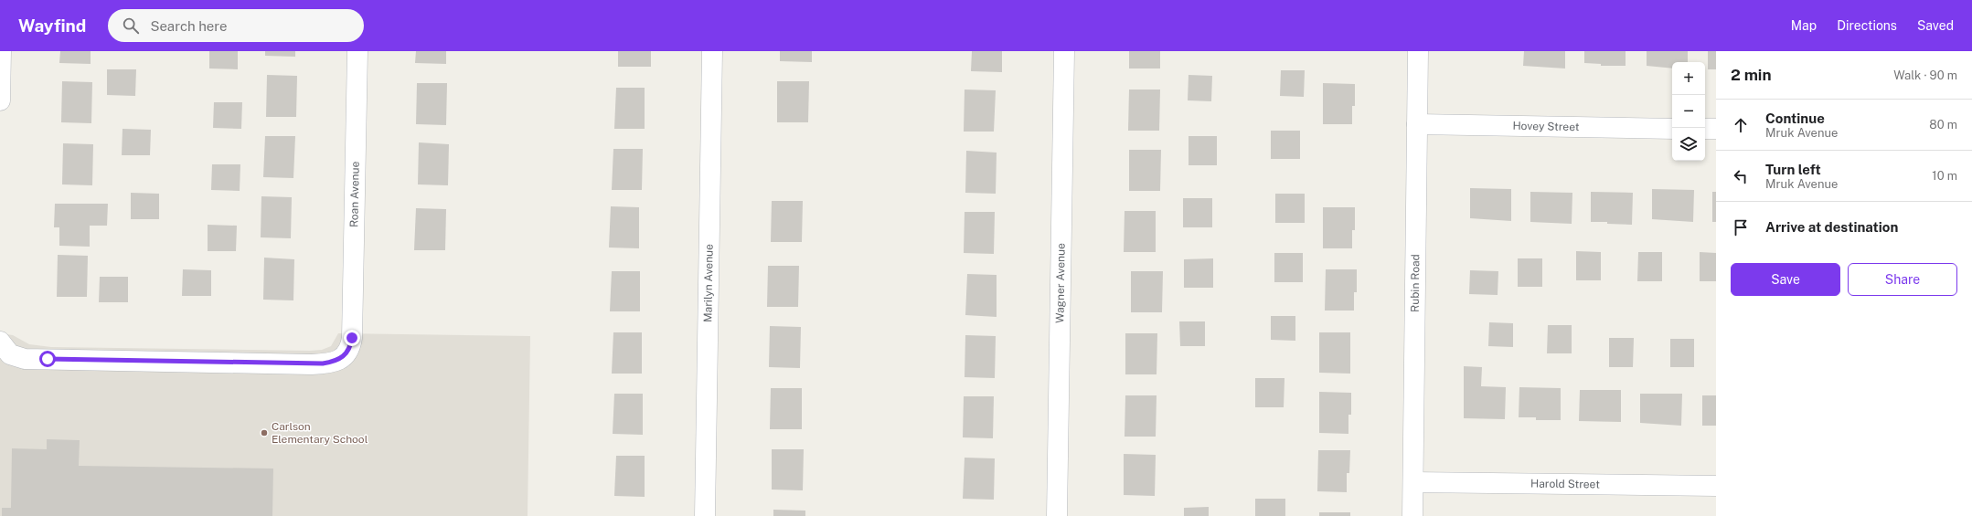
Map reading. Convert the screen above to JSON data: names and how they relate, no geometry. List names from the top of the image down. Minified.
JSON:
{"streets":{"street":["Hovey Street","Roan Avenue","Marilyn Avenue","Wagner Avenue","Rubin Road","Harold Street"]},"crossings":[["Hovey Street","Rubin Road"],["Rubin Road","Harold Street"]],"places":["Carlson Elementary School"],"page":{"header":"Wayfind","search":"Search here","nav":["Map","Directions","Saved"],"heading":["2 min","Walk · 90 m"],"map_buttons":["+","−"],"list":[["Continue","Mruk Avenue","80 m"],["Turn left","Mruk Avenue","10 m"],"Arrive at destination"],"buttons":["Save","Share"]}}
